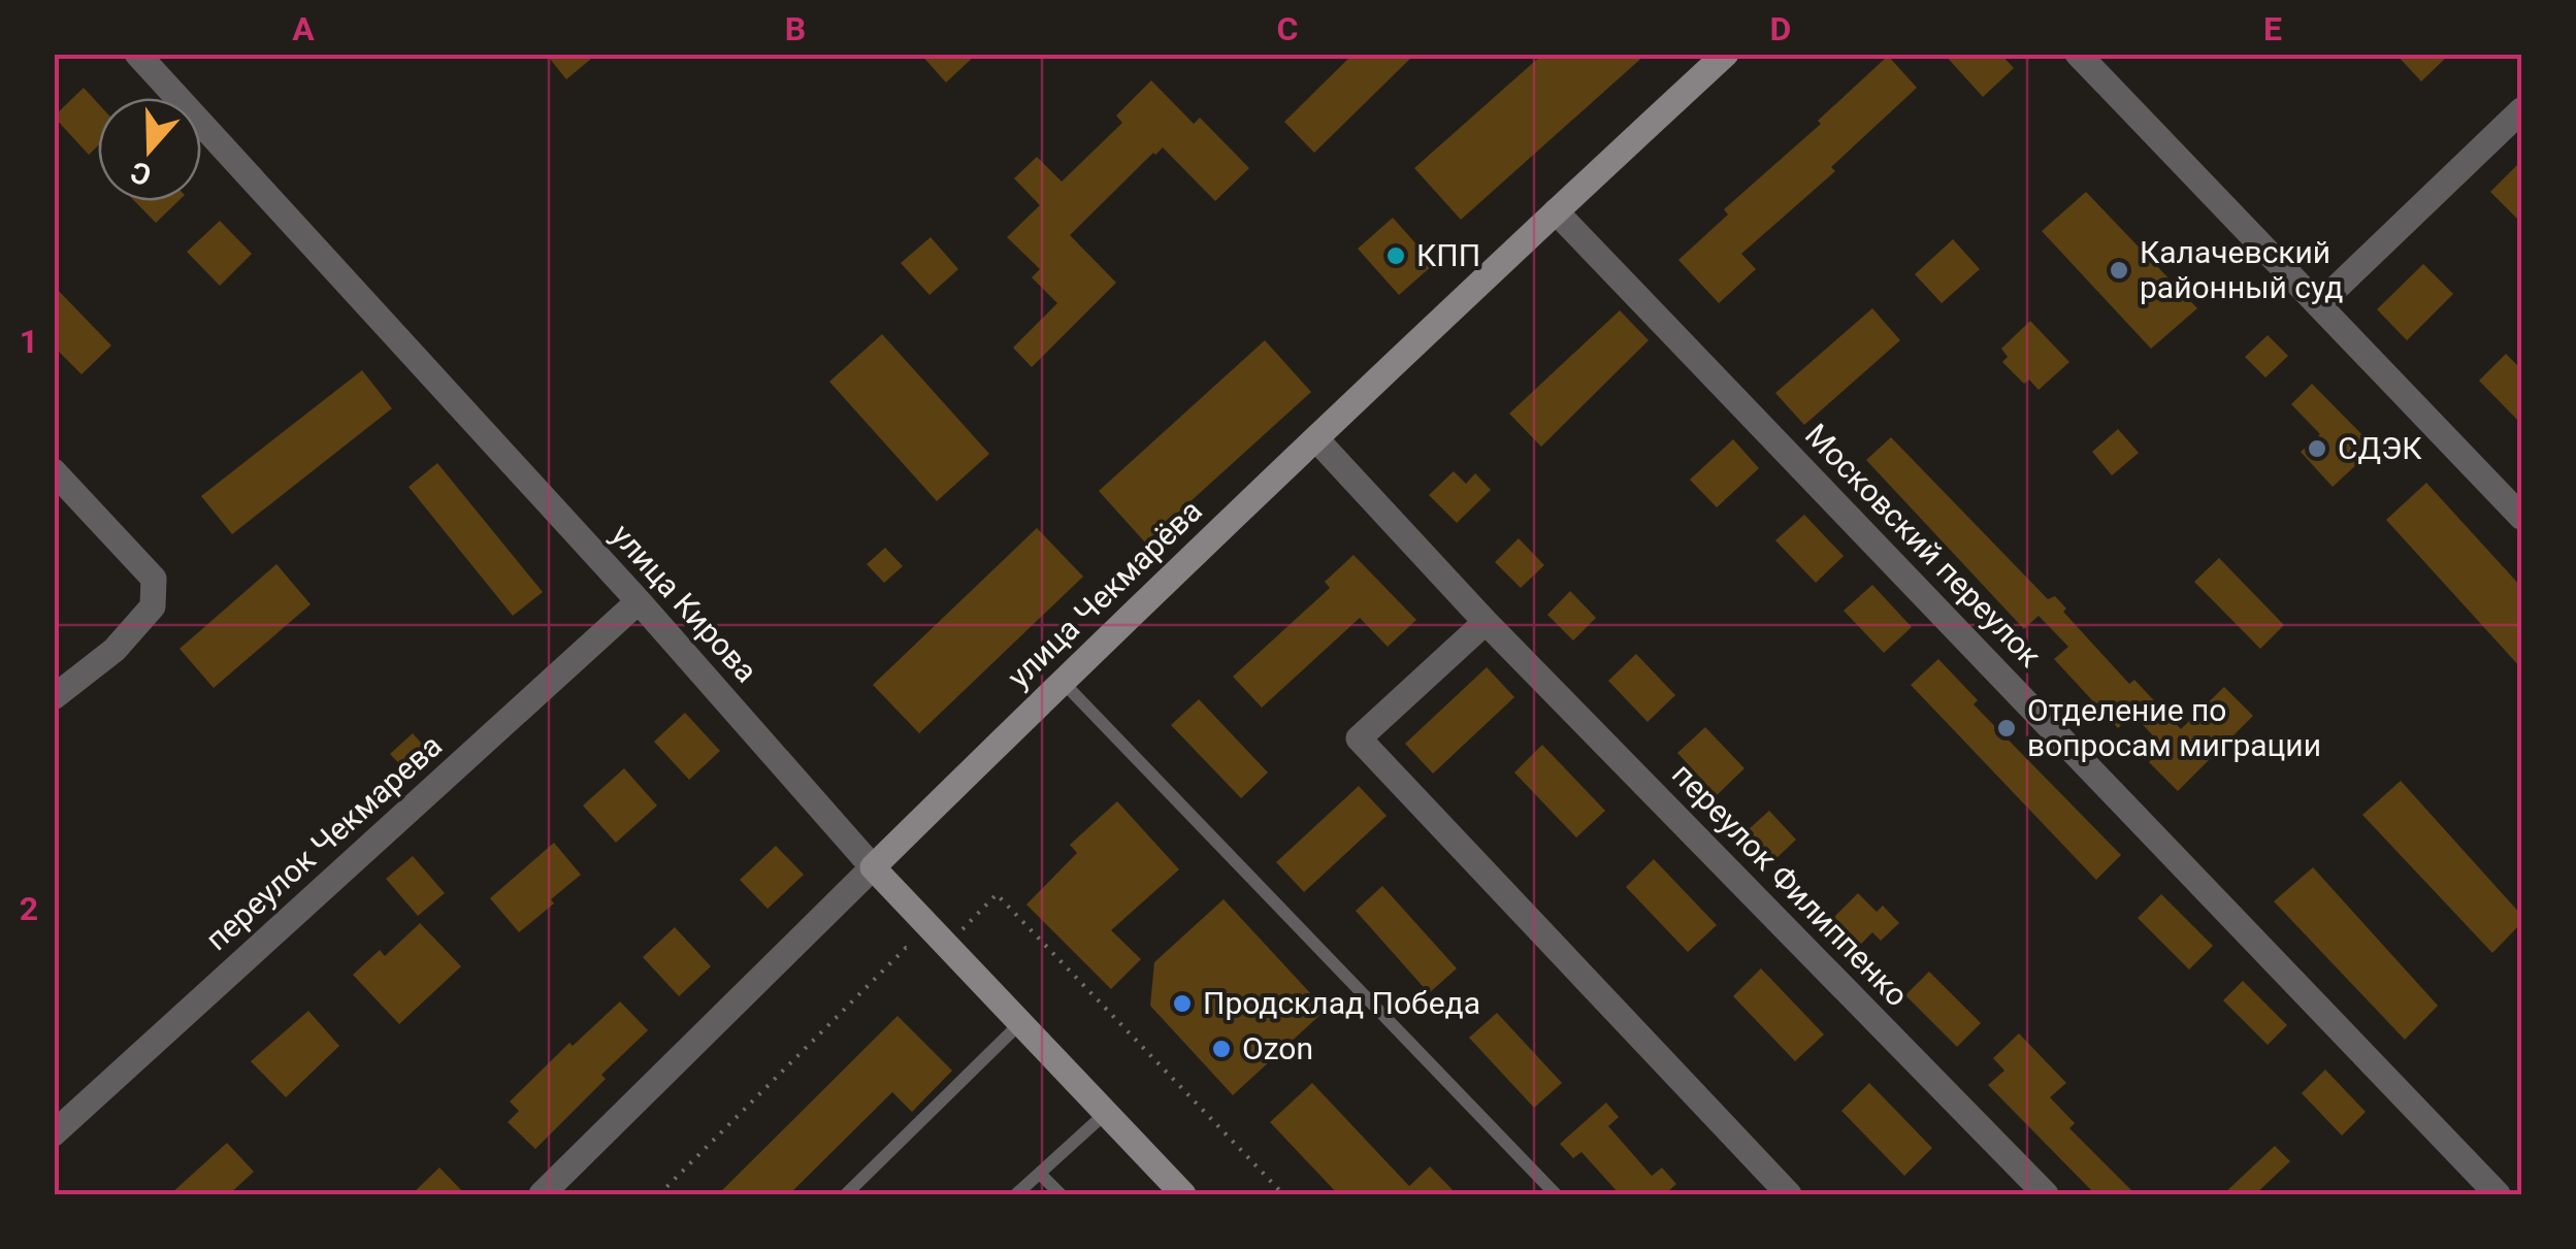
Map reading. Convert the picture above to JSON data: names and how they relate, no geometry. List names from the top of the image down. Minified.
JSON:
{"streets":{"street":["Московский переулок","улица Чекмарёва","улица Кирова","переулок Чекмарева","переулок Филиппенко"]},"crossings":[["Московский переулок","улица Чекмарёва"],["улица Чекмарёва","улица Кирова"],["улица Чекмарёва","переулок Филиппенко"],["улица Кирова","переулок Чекмарева"]],"places":["КПП","Калачевский районный суд","СДЭК","Отделение по вопросам миграции","Продсклад Победа","Ozon"],"north":"bottom","grid":{"columns":["A","B","C","D","E"],"rows":["1","2"]}}
